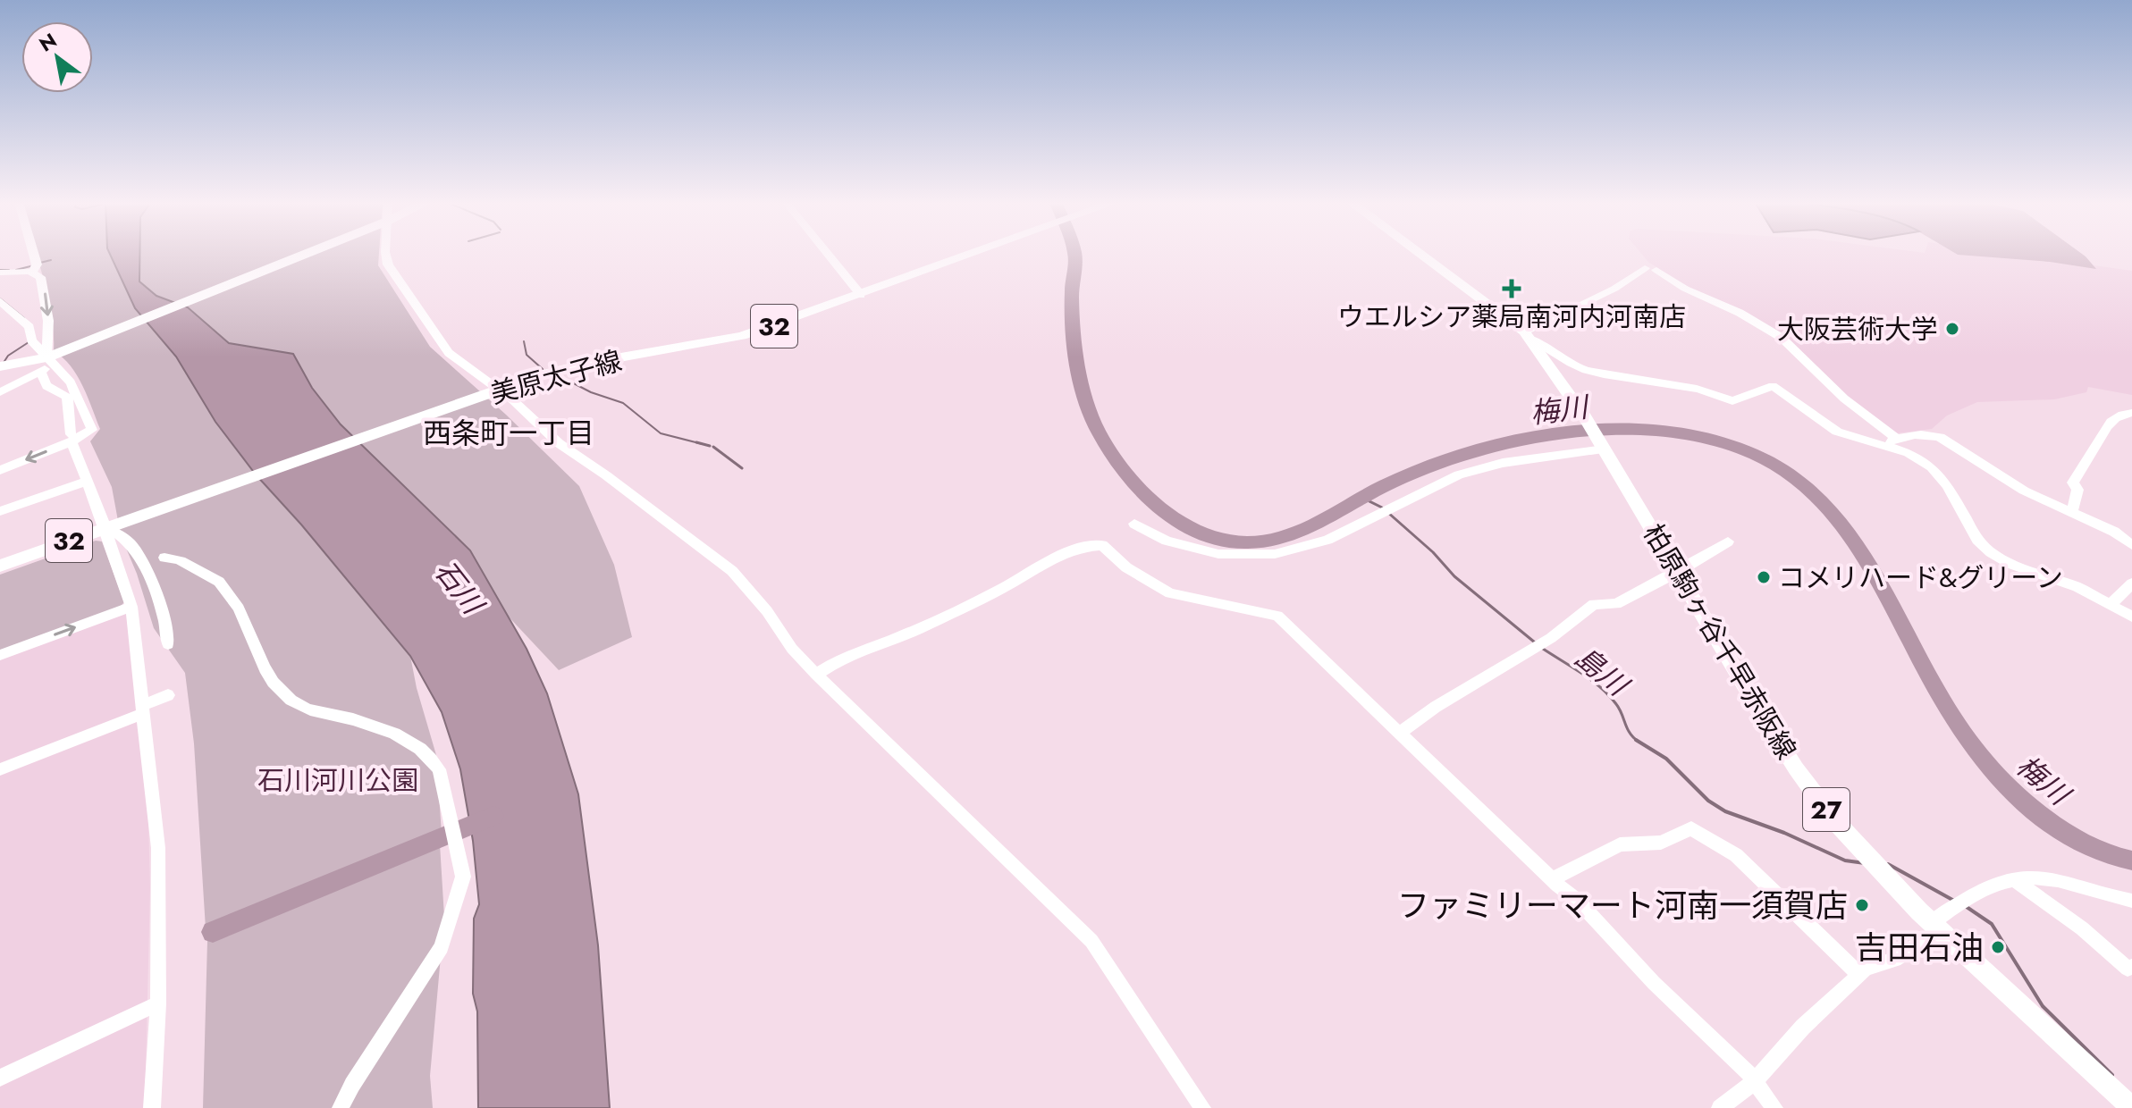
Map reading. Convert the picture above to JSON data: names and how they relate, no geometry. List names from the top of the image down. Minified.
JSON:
{"streets":{"main road":["32","美原太子線","柏原駒ヶ谷千早赤阪線","27"]},"districts":["西条町一丁目"],"water":["梅川","石川","島川"],"parks":["石川河川公園"],"places":{"health":["ウエルシア薬局南河内河南店"],"other":["大阪芸術大学","コメリハード&グリーン","ファミリーマート河南一須賀店","吉田石油"]},"north":"top left"}
